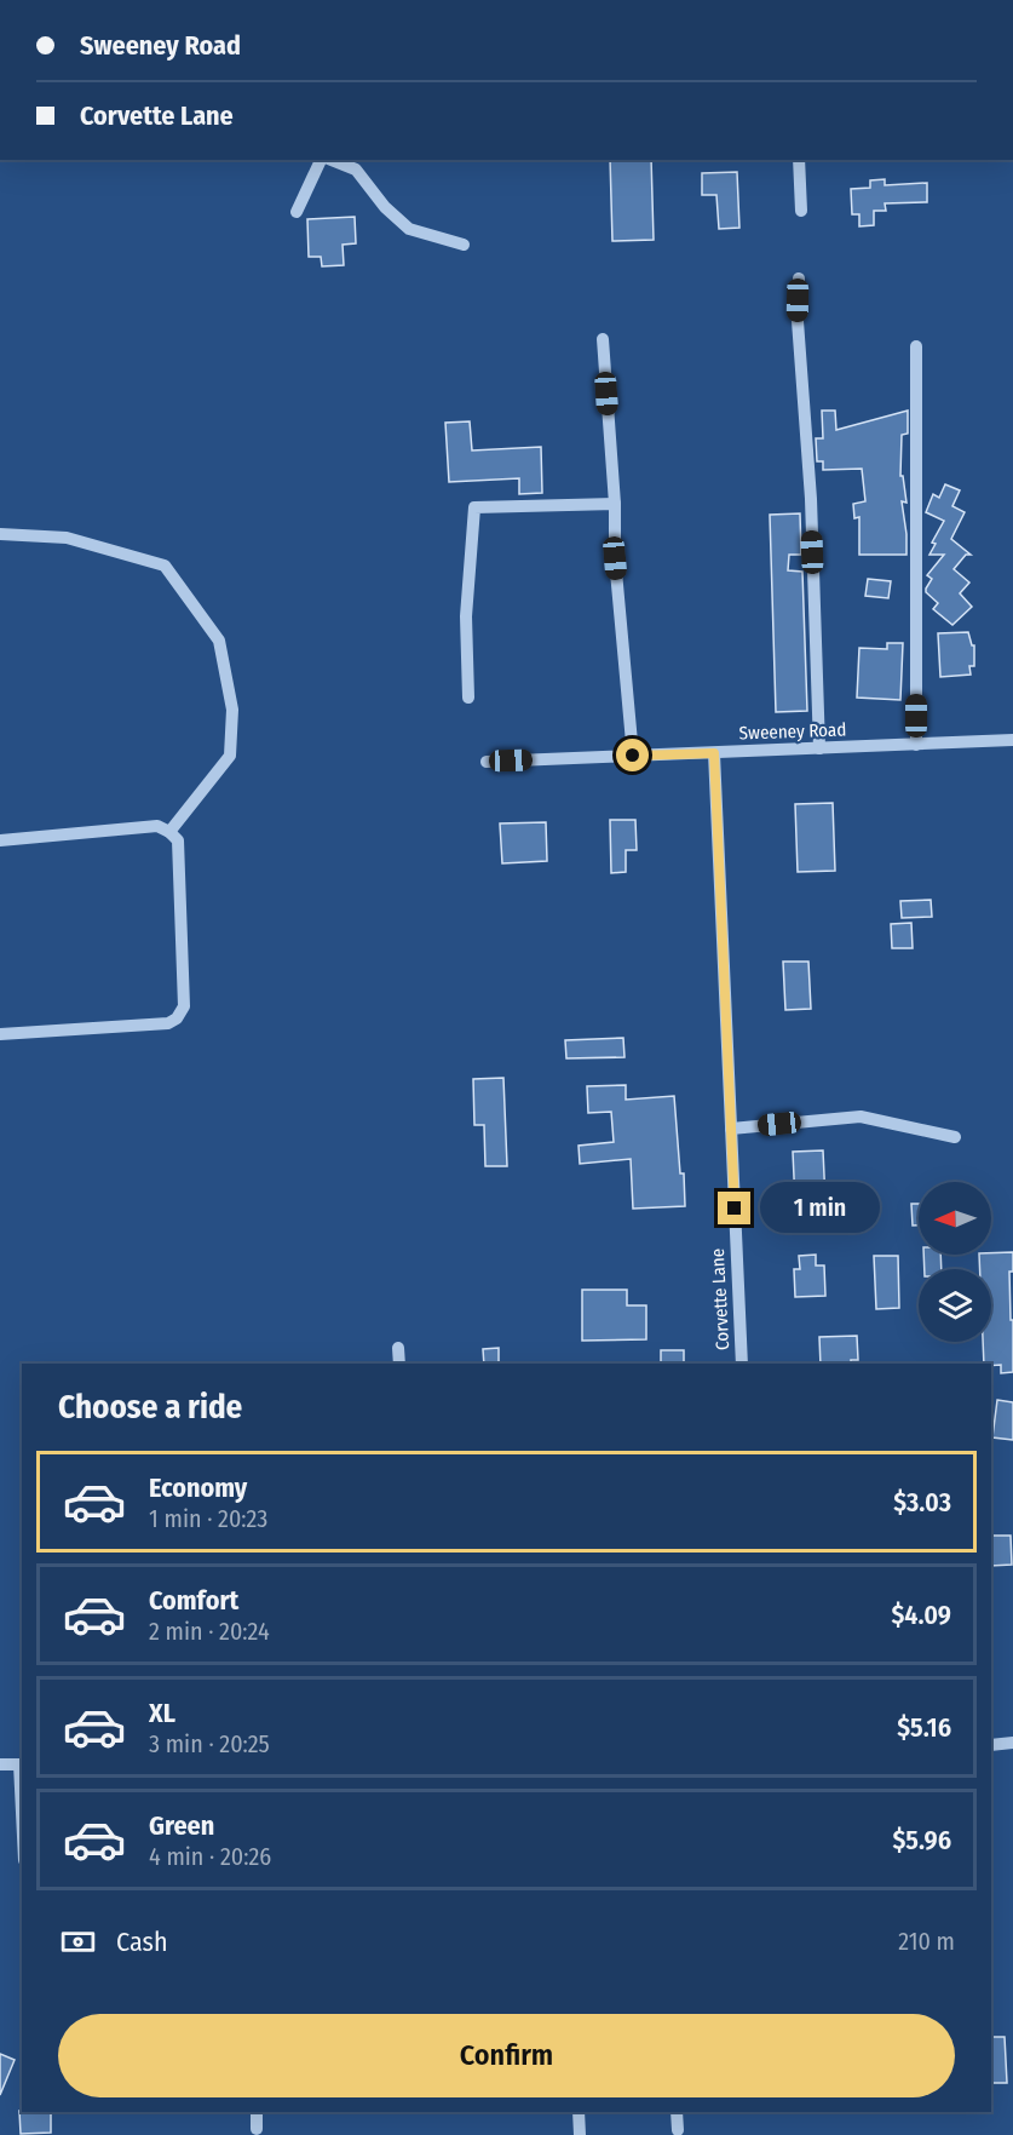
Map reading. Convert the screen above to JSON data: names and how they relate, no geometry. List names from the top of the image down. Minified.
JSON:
{"streets":{"street":["Sweeney Road","Corvette Lane"]},"crossings":[["Sweeney Road","Corvette Lane"]],"north":"left","page":{"banner":["Sweeney Road","Corvette Lane"],"bubble":"1 min","heading":"Choose a ride","list":[{"name":"Economy","note":"1 min · 20:23","value":"$3.03"},{"name":"Comfort","note":"2 min · 20:24","value":"$4.09"},{"name":"XL","note":"3 min · 20:25","value":"$5.16"},{"name":"Green","note":"4 min · 20:26","value":"$5.96"}],"pay":["Cash","210 m"],"buttons":"Confirm"}}
